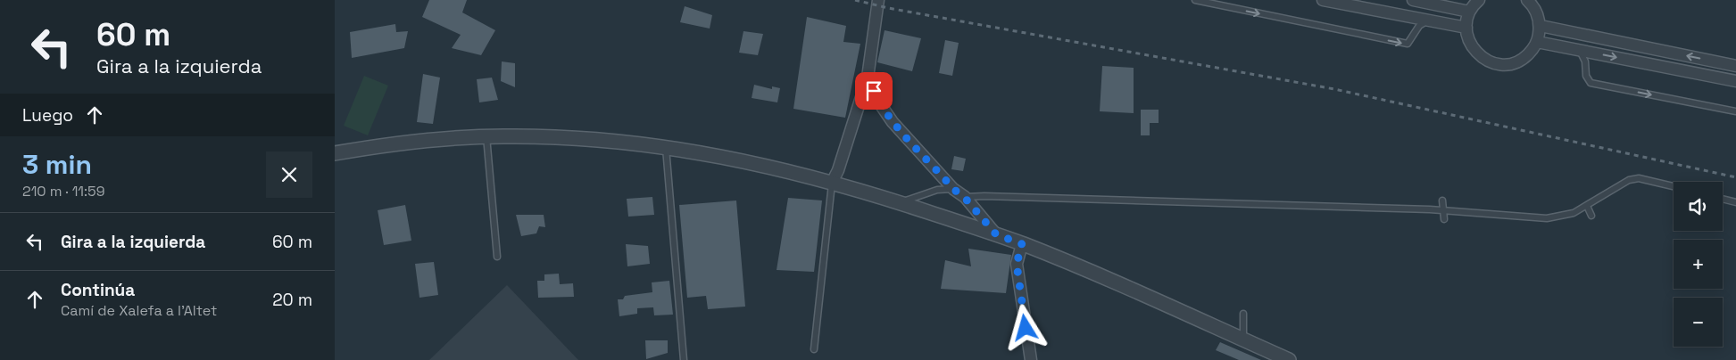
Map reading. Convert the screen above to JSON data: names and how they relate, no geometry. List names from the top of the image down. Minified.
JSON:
{"page":{"turn":["60 m","Gira a la izquierda"],"then":"Luego","heading":["3 min","210 m · 11:59"],"map_buttons":["+","−"],"list":[{"name":"Gira a la izquierda","value":"60 m"},{"name":"Continúa","note":"Camí de Xalefa a l'Altet","value":"20 m"}]}}
